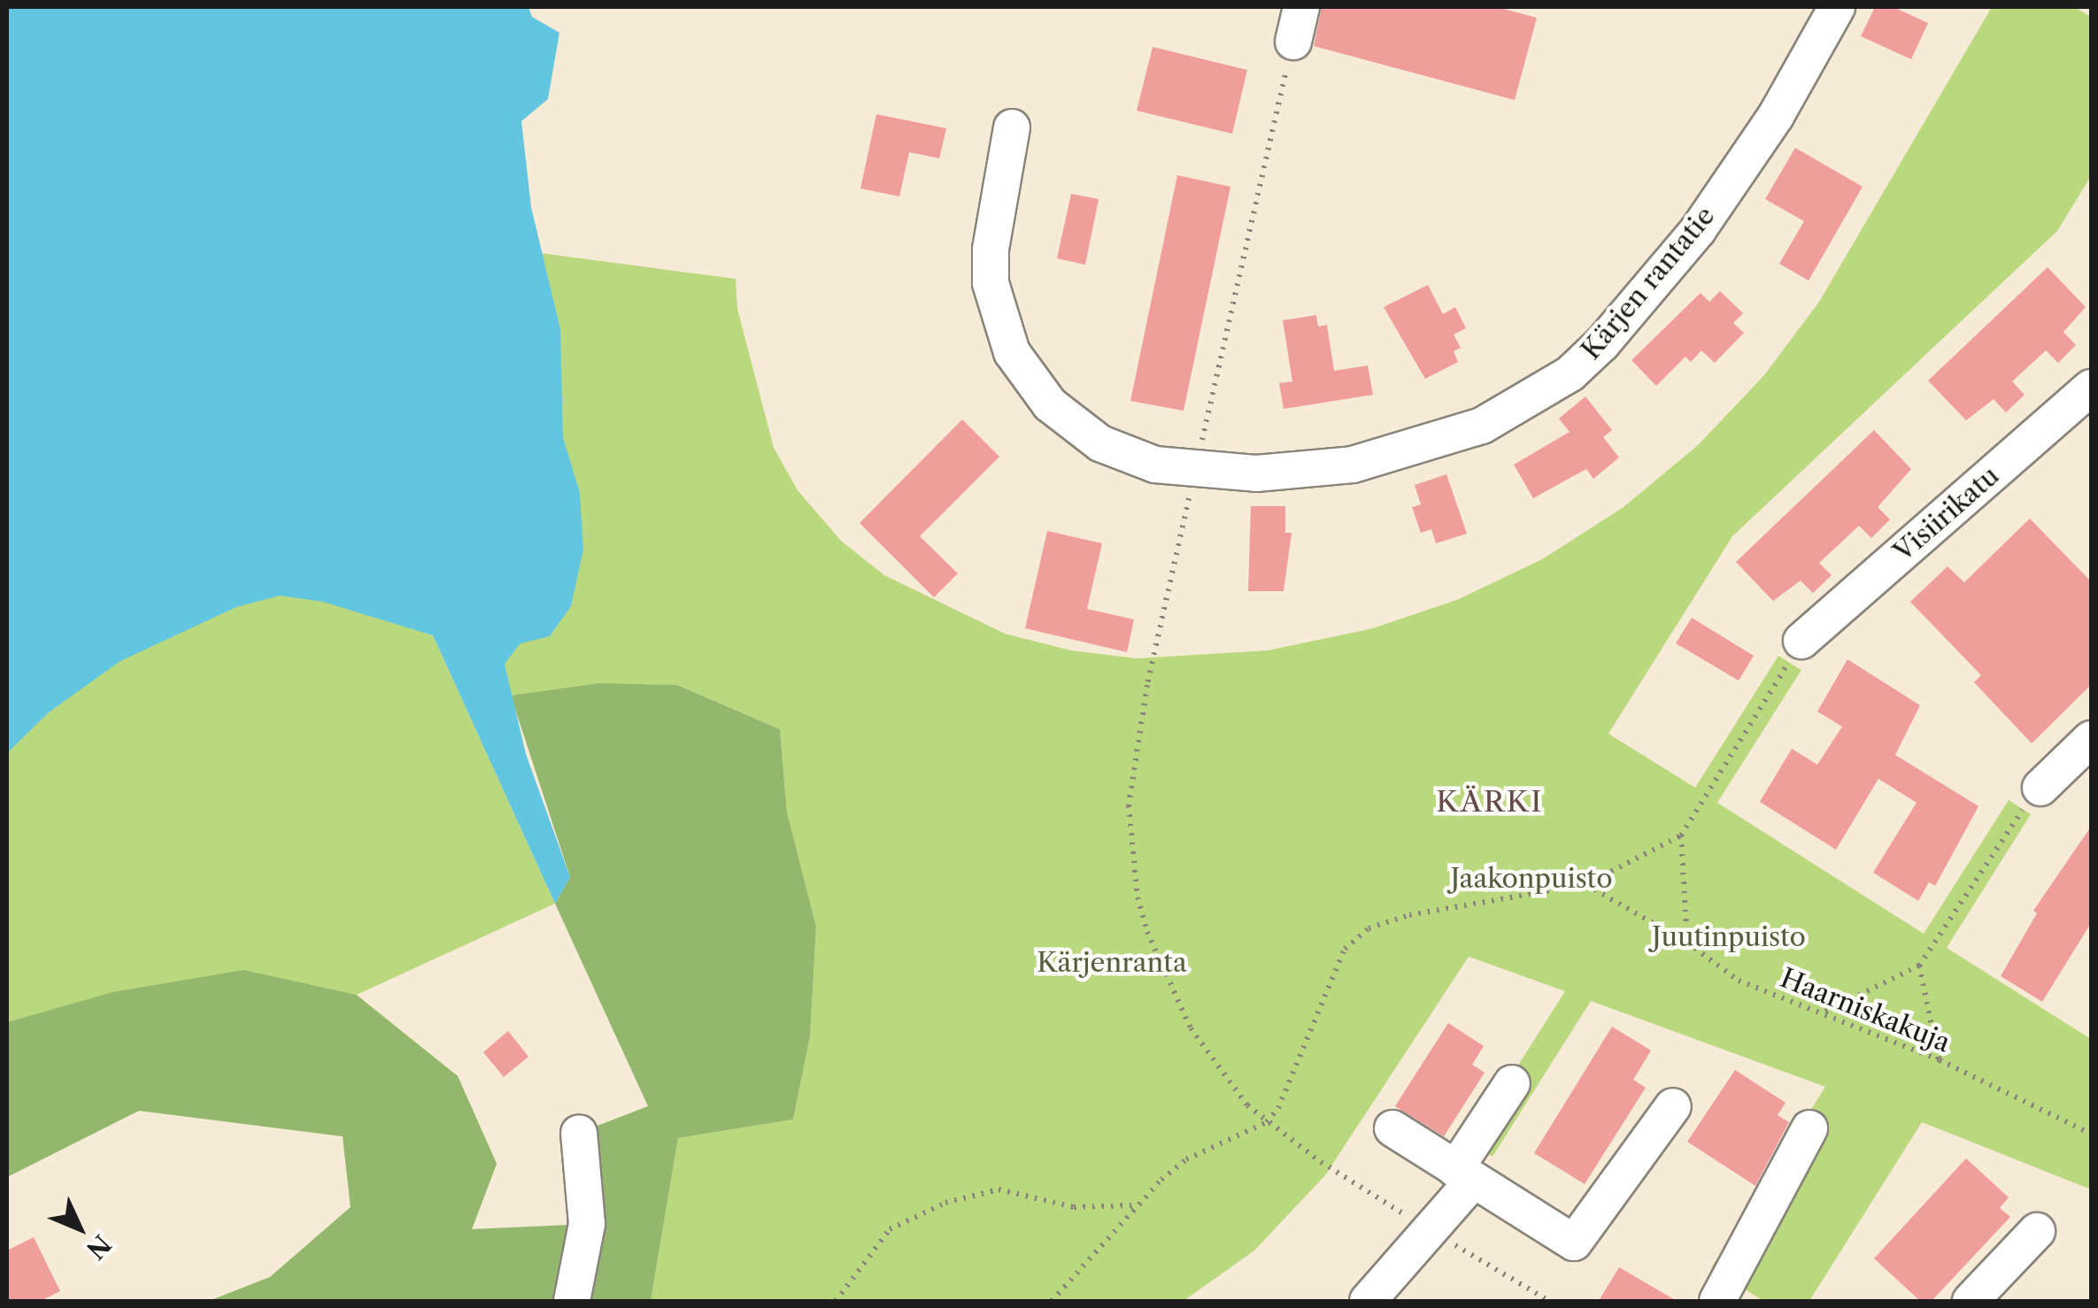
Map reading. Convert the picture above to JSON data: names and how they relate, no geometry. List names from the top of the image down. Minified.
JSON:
{"streets":{"street":["Kärjen rantatie","Visiirikatu"],"path":["Haarniskakuja"]},"districts":["KÄRKI"],"parks":["Jaakonpuisto","Juutinpuisto","Kärjenranta"],"north":"bottom right"}
